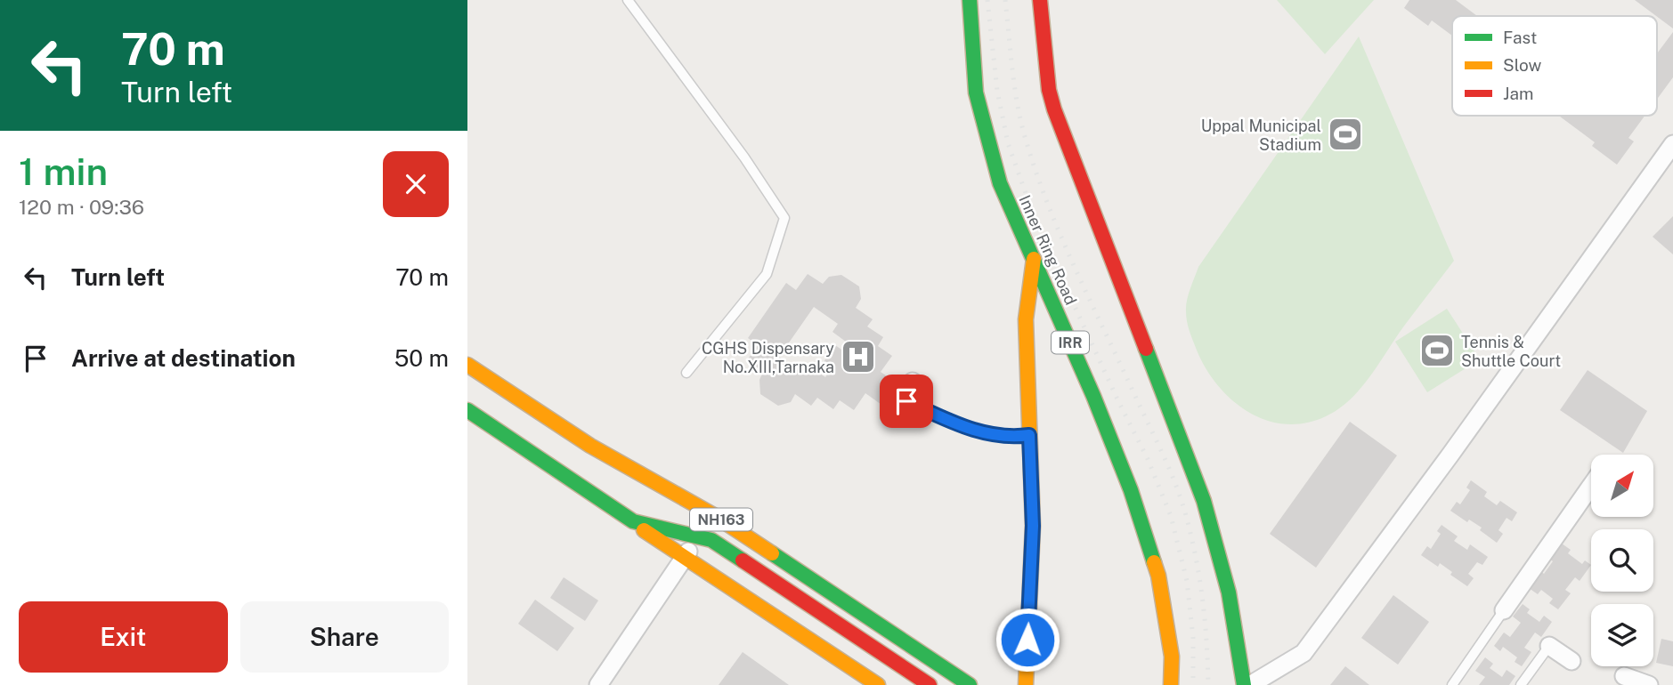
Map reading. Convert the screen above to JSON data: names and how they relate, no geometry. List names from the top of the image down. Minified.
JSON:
{"streets":{"highway":["Inner Ring Road","IRR","NH163"]},"places":{"sports":["Uppal Municipal Stadium","Tennis & Shuttle Court"],"hospital":["CGHS Dispensary No.XIII,Tarnaka"]},"legend":["Fast","Slow","Jam"],"north":"top right","page":{"turn":["70 m","Turn left"],"heading":["1 min","120 m · 09:36"],"list":[{"name":"Turn left","value":"70 m"},{"name":"Arrive at destination","value":"50 m"}],"buttons":["Exit","Share"]}}
